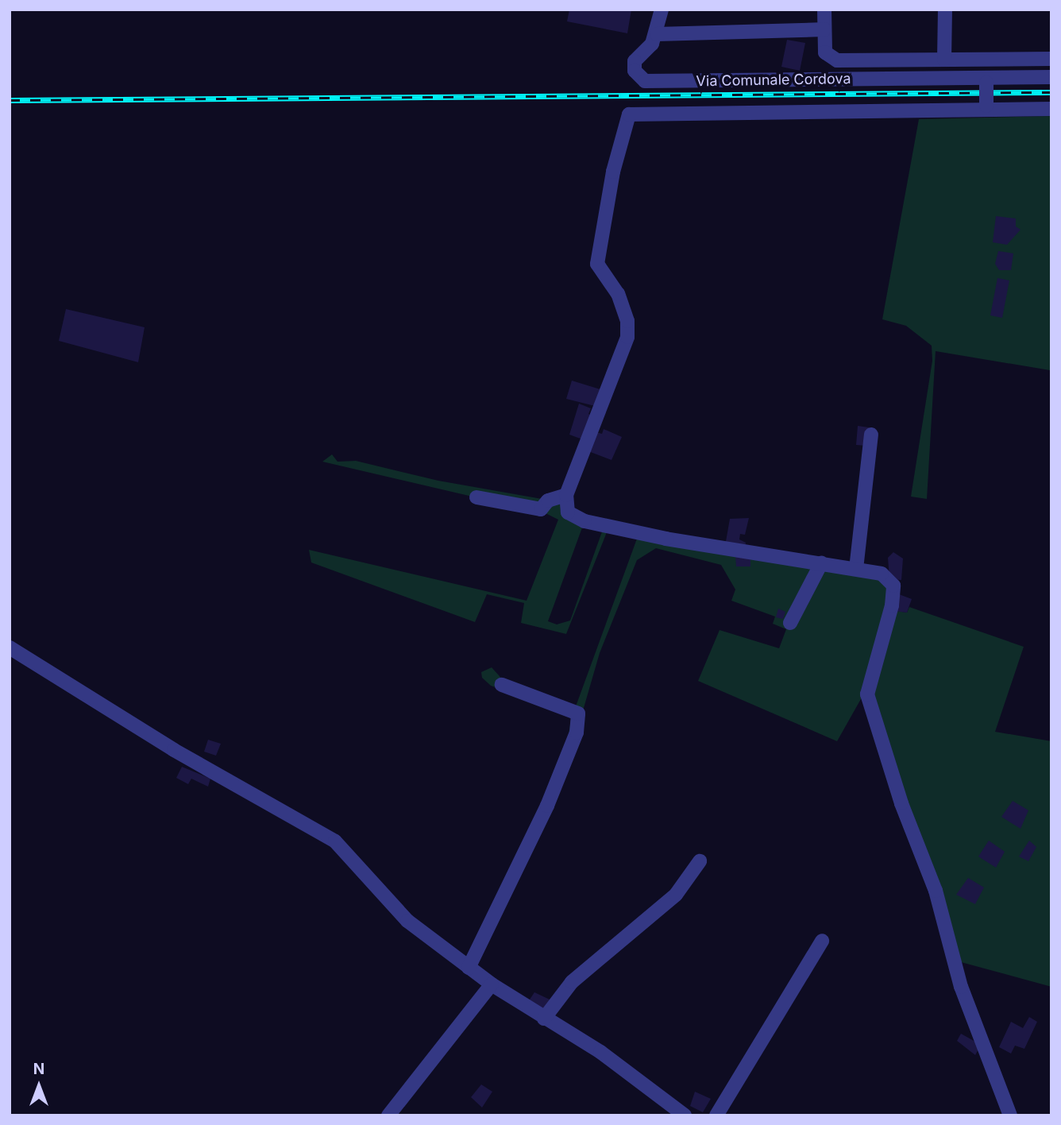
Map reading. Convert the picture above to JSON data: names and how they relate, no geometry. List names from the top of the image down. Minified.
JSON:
{"streets":{"street":["Via Comunale Cordova"]},"north":"top"}
